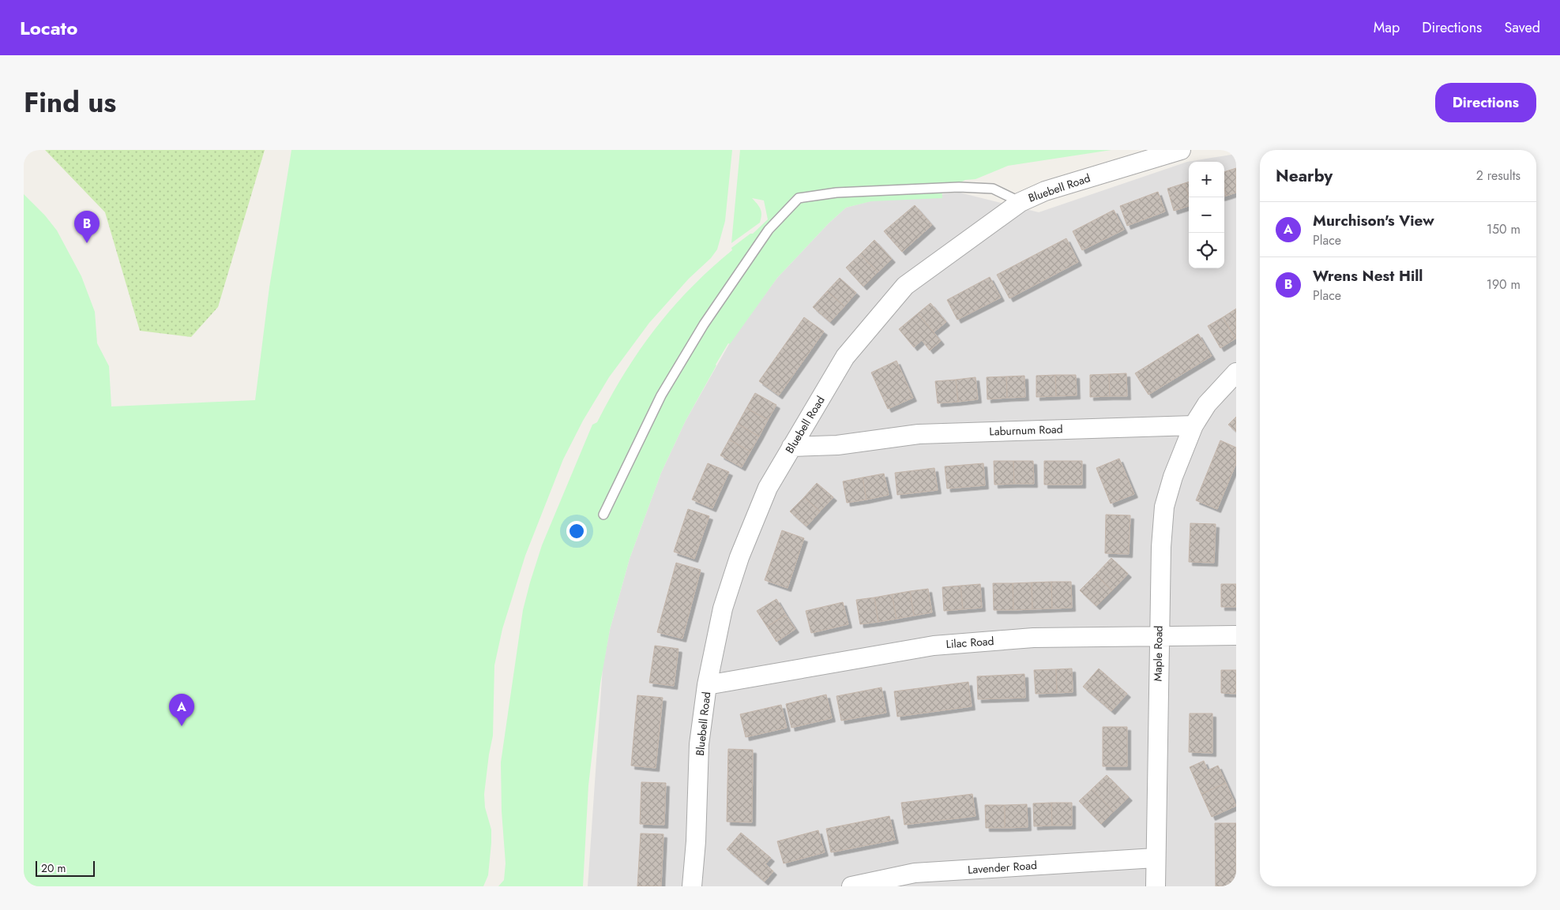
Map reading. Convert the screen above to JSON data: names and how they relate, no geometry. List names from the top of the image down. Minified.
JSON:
{"streets":{"street":["Bluebell Road","Laburnum Road","Lilac Road","Maple Road","Lavender Road"]},"crossings":[["Bluebell Road","Laburnum Road"],["Bluebell Road","Lilac Road"],["Laburnum Road","Maple Road"],["Lilac Road","Maple Road"],["Maple Road","Lavender Road"]],"scale_bar":"20 m","page":{"header":"Locato","nav":["Map","Directions","Saved"],"title":"Find us","buttons":"Directions","heading":["Nearby","2 results"],"map_buttons":["+","−"],"list":[{"mark":"A","name":"Murchison's View","note":"Place","value":"150 m"},{"mark":"B","name":"Wrens Nest Hill","note":"Place","value":"190 m"}],"pins":["B","A"],"scale":"20 m"}}
